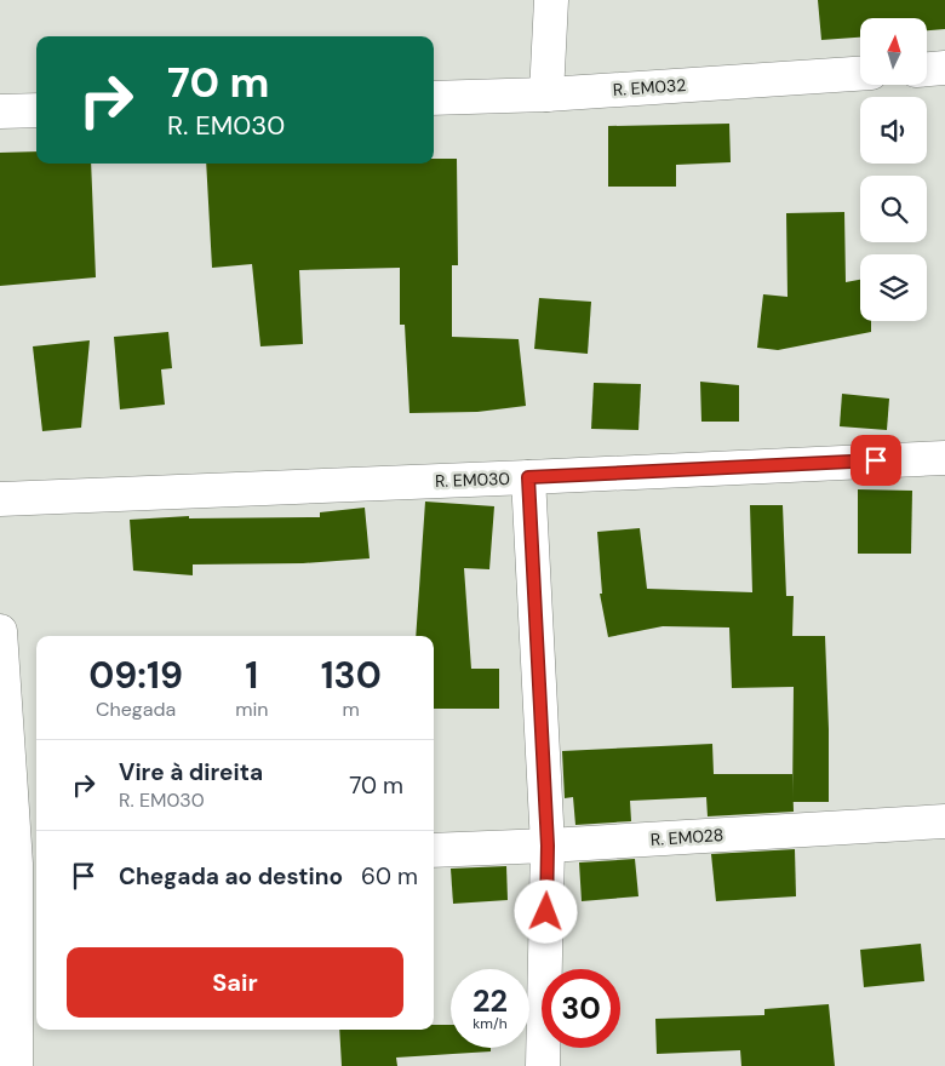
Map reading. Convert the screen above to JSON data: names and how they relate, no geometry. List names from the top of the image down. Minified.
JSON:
{"streets":{"street":["R. EM032","R. EM030","R. EM028"]},"north":"top","page":{"turn":["70 m","R. EM030"],"eta":["09:19","Chegada","1","min","130","m"],"list":[{"name":"Vire à direita","note":"R. EM030","value":"70 m"},{"name":"Chegada ao destino","value":"60 m"}],"buttons":"Sair","speed":"22 km/h","limit":"30"}}
